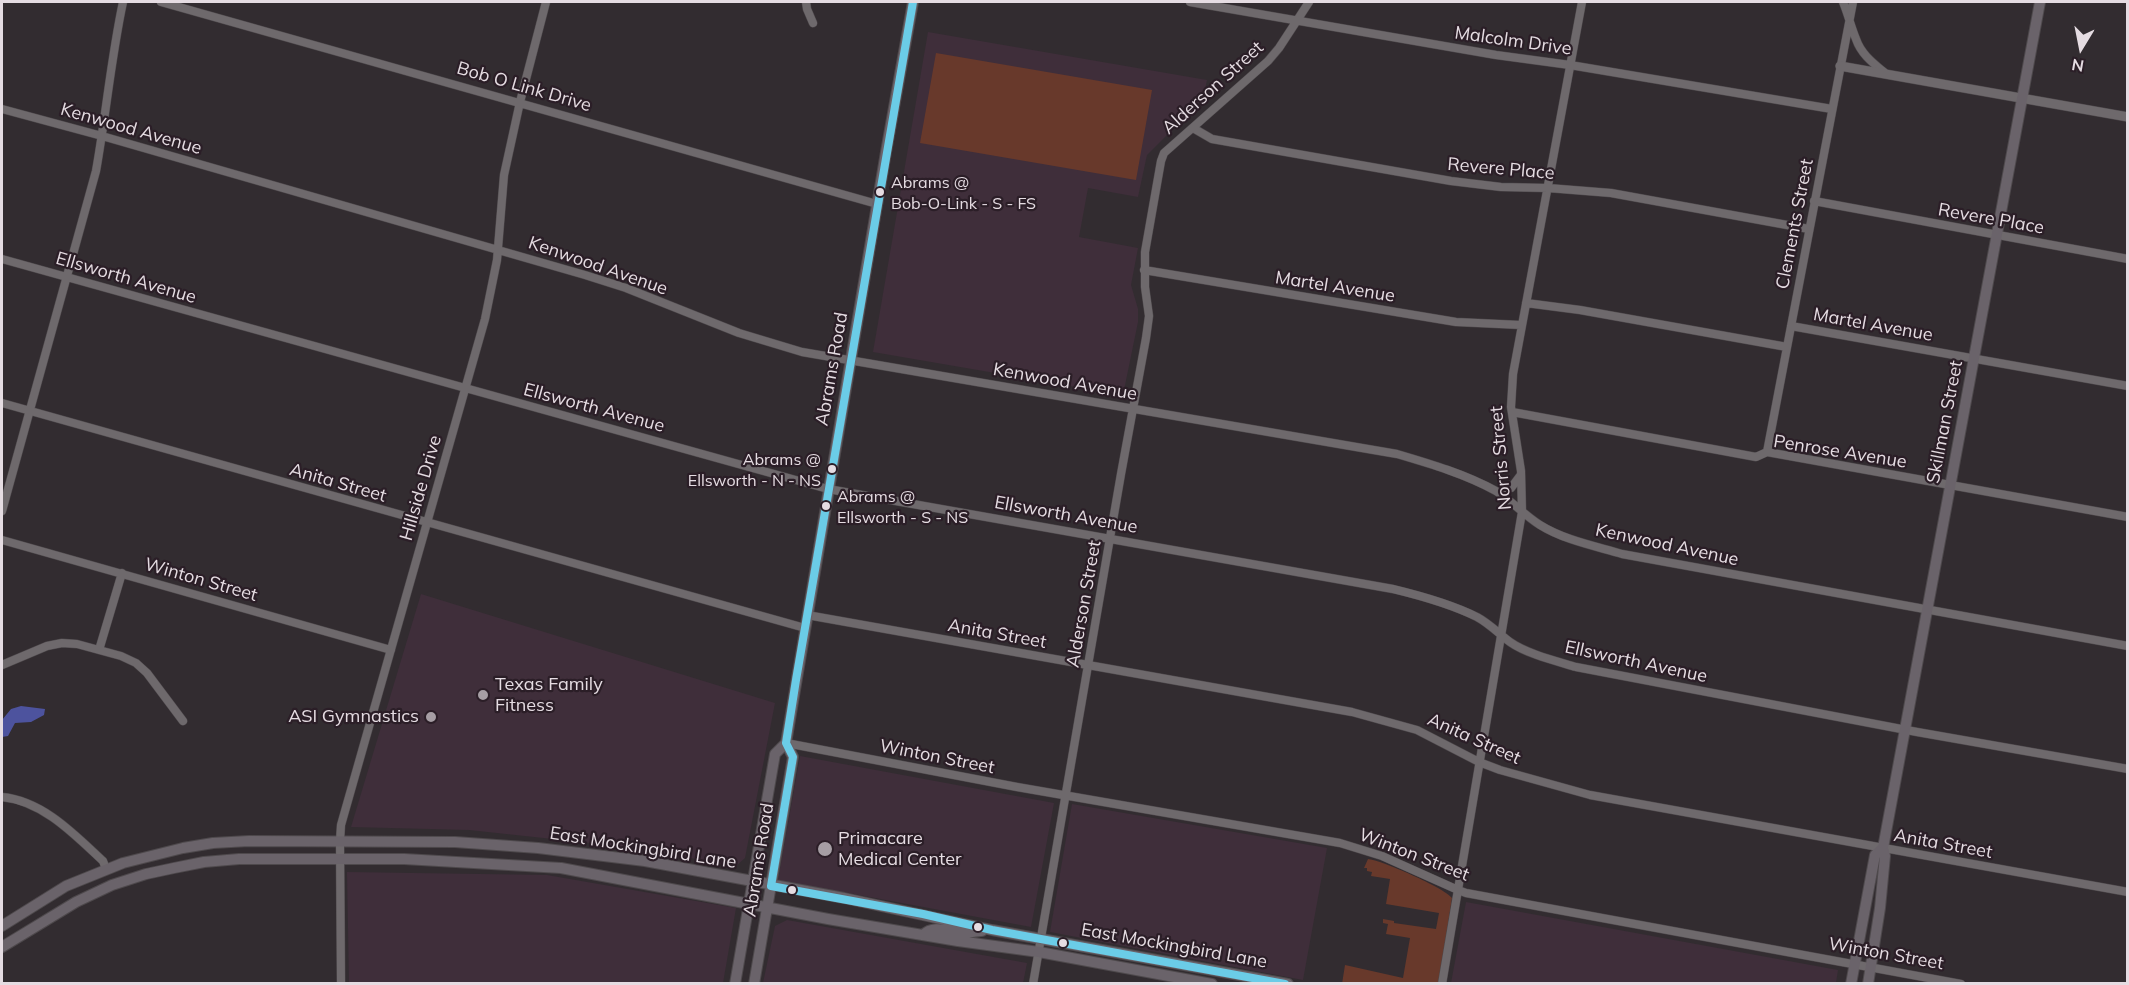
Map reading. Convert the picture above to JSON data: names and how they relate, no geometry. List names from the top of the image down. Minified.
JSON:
{"streets":{"main road":["Abrams Road","Skillman Street","East Mockingbird Lane"],"street":["Malcolm Drive","Bob O Link Drive","Alderson Street","Kenwood Avenue","Revere Place","Clements Street","Ellsworth Avenue","Martel Avenue","Penrose Avenue","Norris Street","Anita Street","Hillside Drive","Winton Street"]},"crossings":[["Malcolm Drive","Alderson Street"],["Malcolm Drive","Clements Street"],["Malcolm Drive","Norris Street"],["Bob O Link Drive","Abrams Road"],["Bob O Link Drive","Hillside Drive"],["Alderson Street","Kenwood Avenue"],["Alderson Street","Revere Place"],["Alderson Street","Ellsworth Avenue"],["Alderson Street","Martel Avenue"],["Alderson Street","Anita Street"],["Alderson Street","Winton Street"],["Alderson Street","East Mockingbird Lane"],["Kenwood Avenue","Abrams Road"],["Kenwood Avenue","Skillman Street"],["Kenwood Avenue","Norris Street"],["Kenwood Avenue","Hillside Drive"],["Revere Place","Clements Street"],["Revere Place","Skillman Street"],["Revere Place","Norris Street"],["Clements Street","Martel Avenue"],["Clements Street","Penrose Avenue"],["Ellsworth Avenue","Abrams Road"],["Ellsworth Avenue","Skillman Street"],["Ellsworth Avenue","Norris Street"],["Ellsworth Avenue","Hillside Drive"],["Martel Avenue","Skillman Street"],["Martel Avenue","Norris Street"],["Abrams Road","Anita Street"],["Abrams Road","Winton Street"],["Abrams Road","East Mockingbird Lane"],["Skillman Street","Penrose Avenue"],["Skillman Street","Anita Street"],["Skillman Street","Winton Street"],["Penrose Avenue","Norris Street"],["Norris Street","Anita Street"],["Norris Street","Winton Street"],["Anita Street","Hillside Drive"],["Hillside Drive","Winton Street"],["Hillside Drive","East Mockingbird Lane"]],"places":["Abrams @ Bob-O-Link - S - FS","Abrams @ Ellsworth - N - NS","Abrams @ Ellsworth - S - NS","Texas Family Fitness","ASI Gymnastics","Primacare Medical Center"],"north":"bottom"}
